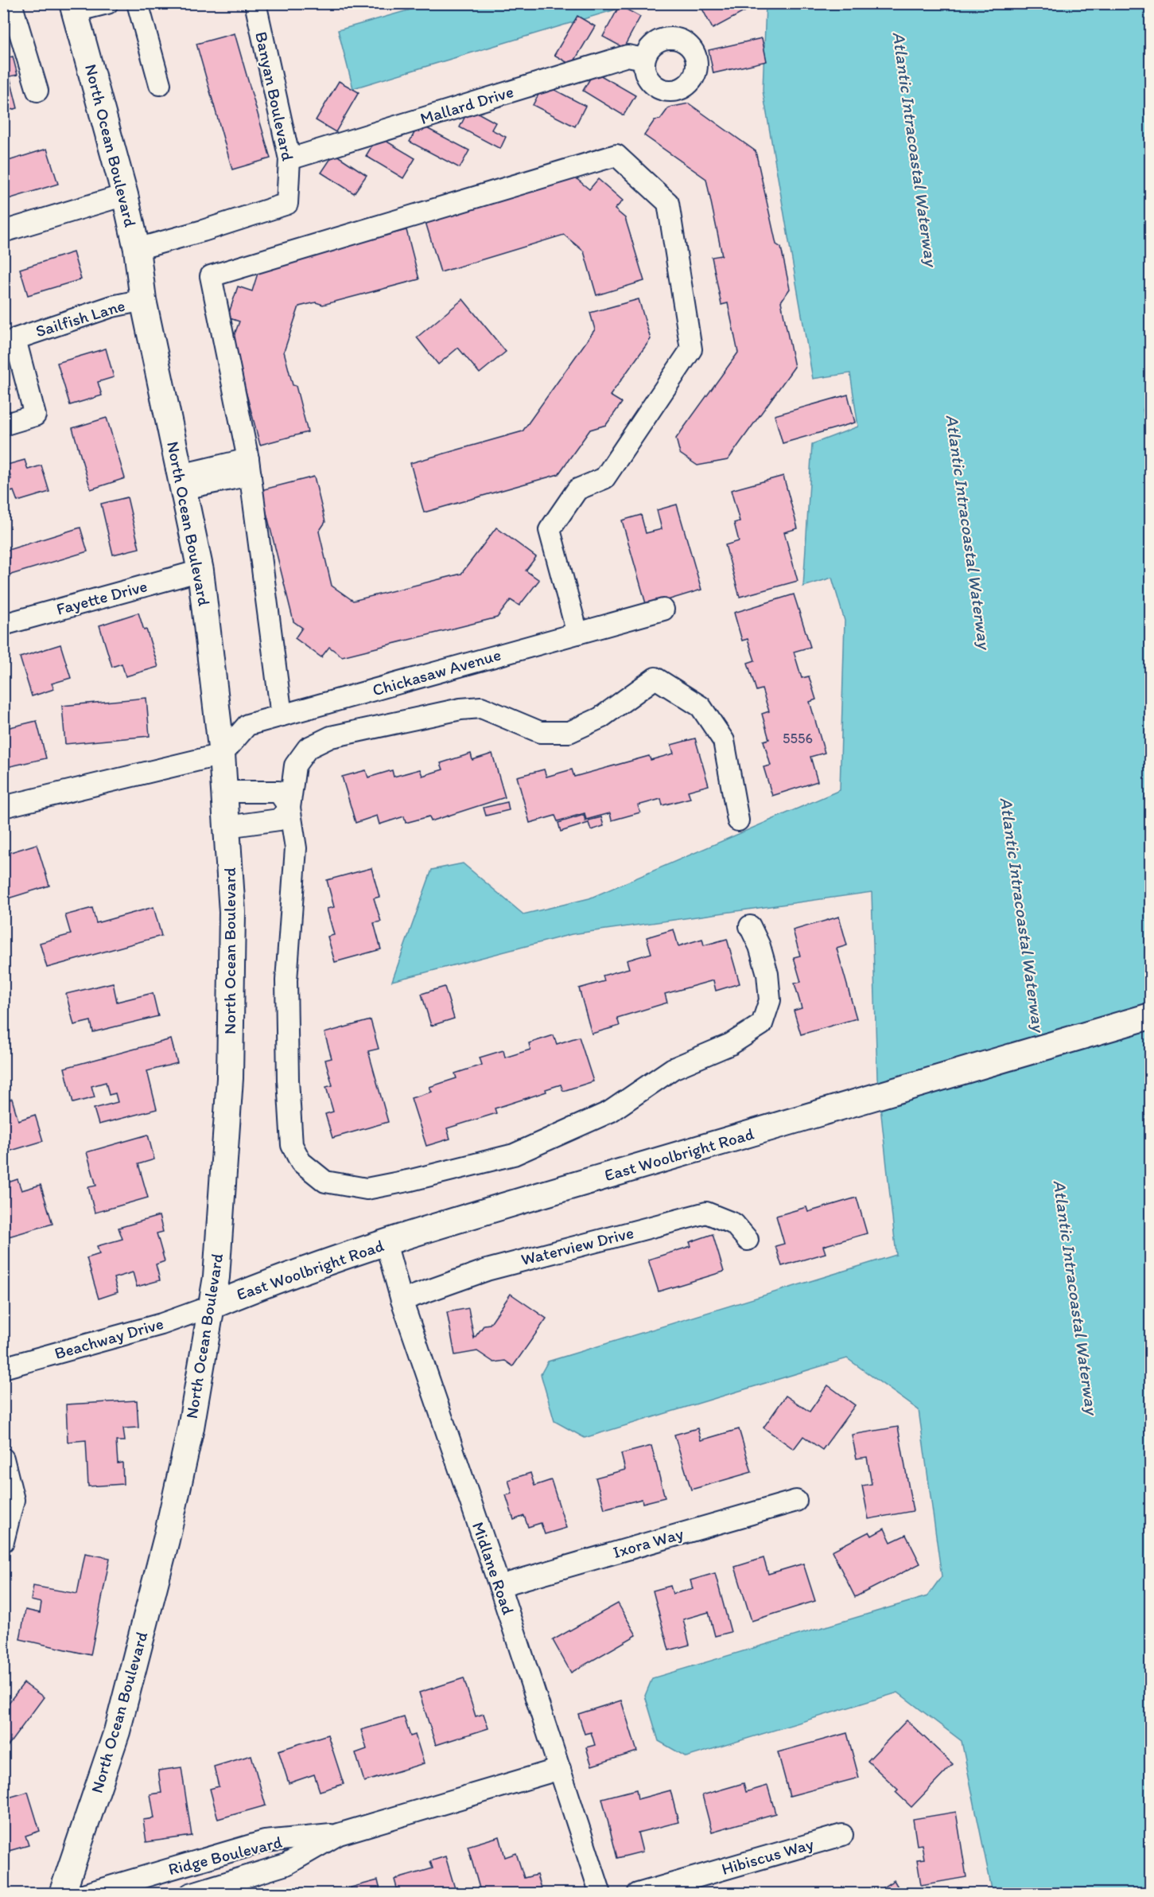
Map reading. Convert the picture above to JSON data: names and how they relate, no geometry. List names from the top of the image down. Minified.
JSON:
{"streets":{"main road":["North Ocean Boulevard","East Woolbright Road"],"street":["Banyan Boulevard","Mallard Drive","Sailfish Lane","Fayette Drive","Chickasaw Avenue","Waterview Drive","Beachway Drive","Ixora Way","Midlane Road","Ridge Boulevard","Hibiscus Way"]},"crossings":[["Banyan Boulevard","Mallard Drive"],["Banyan Boulevard","North Ocean Boulevard"],["North Ocean Boulevard","Sailfish Lane"],["North Ocean Boulevard","Fayette Drive"],["North Ocean Boulevard","Chickasaw Avenue"],["North Ocean Boulevard","East Woolbright Road"],["North Ocean Boulevard","Beachway Drive"],["East Woolbright Road","Beachway Drive"],["East Woolbright Road","Midlane Road"],["Waterview Drive","Midlane Road"],["Ixora Way","Midlane Road"],["Midlane Road","Ridge Boulevard"]],"water":["Atlantic Intracoastal Waterway"],"house_numbers":["5556"]}
